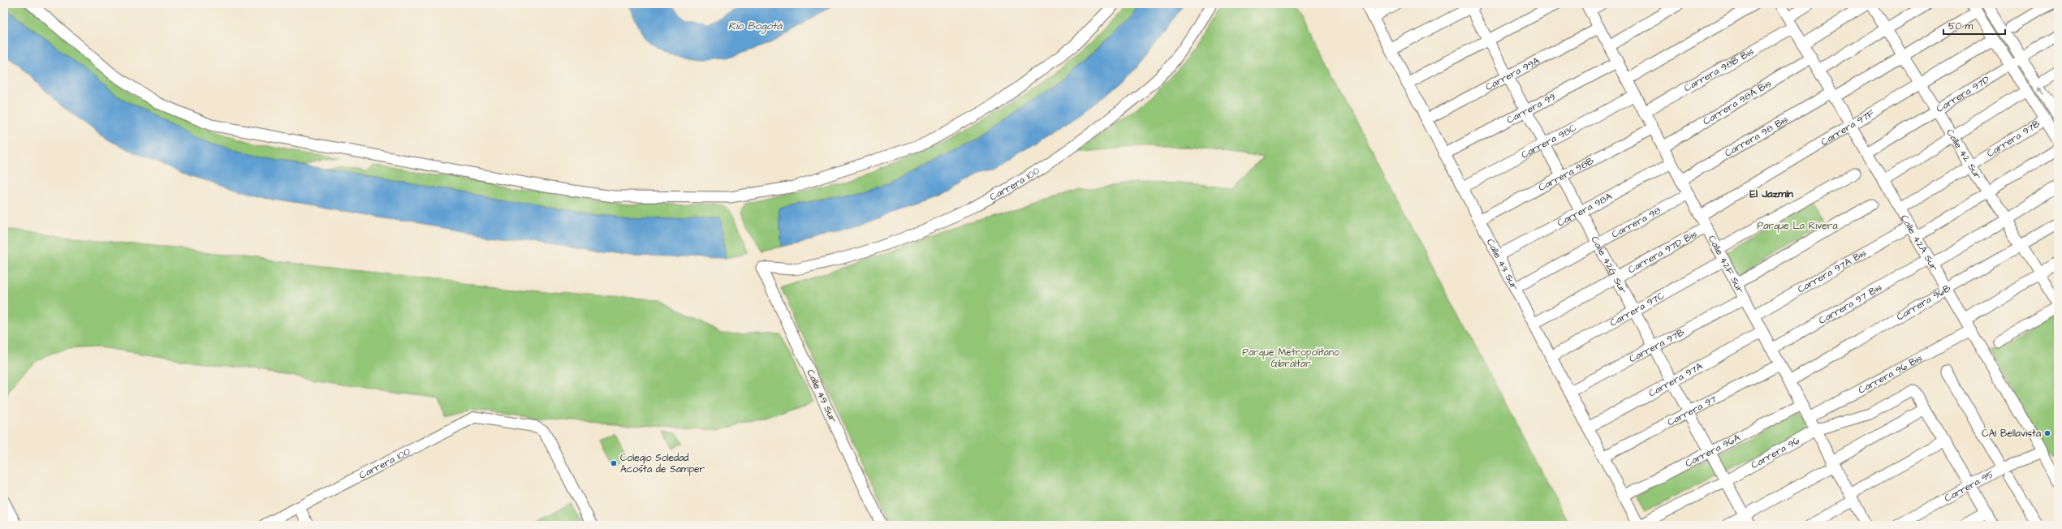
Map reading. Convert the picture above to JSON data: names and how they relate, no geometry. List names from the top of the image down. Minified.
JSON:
{"streets":{"street":["Carrera 98B Bis","Carrera 99A","Carrera 97D","Carrera 98A Bis","Carrera 99","Carrera 97F","Carrera 98 Bis","Carrera 97B","Carrera 98C","Calle 42 Sur","Carrera 98B","Carrera 100","Carrera 98A","Carrera 98","Calle 42A Sur","Carrera 97D Bis","Calle 43 Sur","Calle 42G Sur","Calle 42F Sur","Carrera 97A Bis","Carrera 96B","Carrera 97 Bis","Carrera 97C","Carrera 96 Bis","Carrera 97A","Calle 49 Sur","Carrera 97","Carrera 96A","Carrera 96","Carrera 95"]},"crossings":[["Carrera 98B Bis","Calle 42A Sur"],["Carrera 98B Bis","Calle 42F Sur"],["Carrera 99A","Calle 43 Sur"],["Carrera 99A","Calle 42G Sur"],["Carrera 99A","Calle 42F Sur"],["Carrera 97D","Calle 42 Sur"],["Carrera 97D","Calle 42A Sur"],["Carrera 98A Bis","Calle 42A Sur"],["Carrera 98A Bis","Calle 42F Sur"],["Carrera 99","Calle 43 Sur"],["Carrera 99","Calle 42G Sur"],["Carrera 99","Calle 42F Sur"],["Carrera 97F","Calle 42 Sur"],["Carrera 97F","Calle 42A Sur"],["Carrera 97F","Calle 42F Sur"],["Carrera 98 Bis","Calle 42A Sur"],["Carrera 98 Bis","Calle 42F Sur"],["Carrera 97B","Calle 42 Sur"],["Carrera 97B","Calle 42A Sur"],["Carrera 97B","Calle 43 Sur"],["Carrera 97B","Calle 42G Sur"],["Carrera 97B","Calle 42F Sur"],["Carrera 98C","Calle 43 Sur"],["Carrera 98C","Calle 42G Sur"],["Carrera 98C","Calle 42F Sur"],["Calle 42 Sur","Carrera 96B"],["Carrera 98B","Calle 43 Sur"],["Carrera 98B","Calle 42G Sur"],["Carrera 98B","Calle 42F Sur"],["Carrera 100","Calle 49 Sur"],["Carrera 98A","Calle 43 Sur"],["Carrera 98A","Calle 42G Sur"],["Carrera 98A","Calle 42F Sur"],["Carrera 98","Calle 43 Sur"],["Carrera 98","Calle 42G Sur"],["Carrera 98","Calle 42F Sur"],["Calle 42A Sur","Carrera 97A Bis"],["Calle 42A Sur","Carrera 96B"],["Calle 42A Sur","Carrera 97 Bis"],["Calle 42A Sur","Carrera 96 Bis"],["Calle 42A Sur","Carrera 95"],["Carrera 97D Bis","Calle 43 Sur"],["Carrera 97D Bis","Calle 42G Sur"],["Carrera 97D Bis","Calle 42F Sur"],["Calle 43 Sur","Carrera 97C"],["Calle 43 Sur","Carrera 97A"],["Calle 43 Sur","Carrera 97"],["Calle 43 Sur","Carrera 96A"],["Calle 43 Sur","Carrera 96"],["Calle 42G Sur","Carrera 97C"],["Calle 42G Sur","Carrera 97A"],["Calle 42G Sur","Carrera 97"],["Calle 42G Sur","Carrera 96A"],["Calle 42G Sur","Carrera 96"],["Calle 42F Sur","Carrera 97A Bis"],["Calle 42F Sur","Carrera 96B"],["Calle 42F Sur","Carrera 97 Bis"],["Calle 42F Sur","Carrera 97C"],["Calle 42F Sur","Carrera 96 Bis"],["Calle 42F Sur","Carrera 97A"],["Calle 42F Sur","Carrera 97"],["Calle 42F Sur","Carrera 96A"],["Calle 42F Sur","Carrera 96"]],"districts":["El Jazmín"],"water":["Rio Bogotá"],"parks":["Parque La Rivera","Parque Metropolitano Gibraltar"],"places":["CAI Bellavista","Colegio Soledad Acosta de Samper"],"scale_bar":"50 m"}
